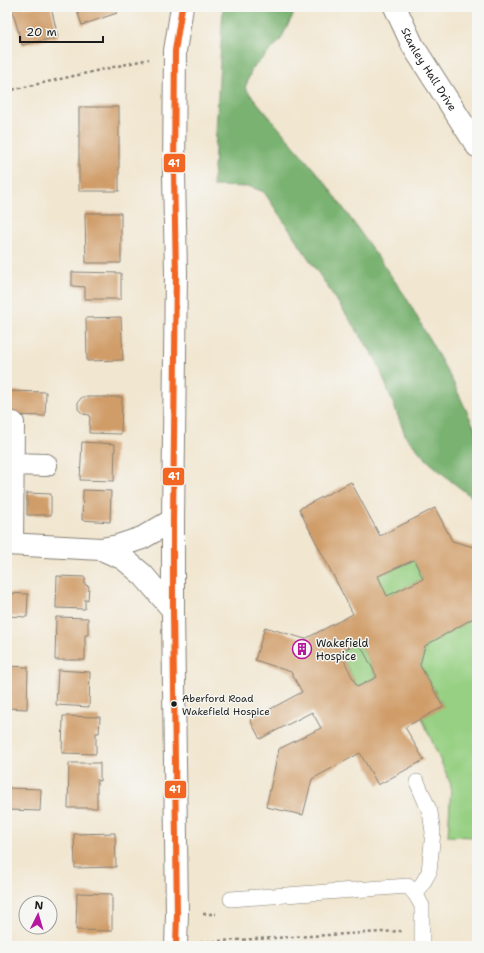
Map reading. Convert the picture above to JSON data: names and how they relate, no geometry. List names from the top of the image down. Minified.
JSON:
{"streets":{"street":["Stanley Hall Drive"]},"places":{"building":["Wakefield Hospice"],"other":["Aberford Road Wakefield Hospice"]},"lines":["transit line 41"],"scale_bar":"20 m","north":"top"}
